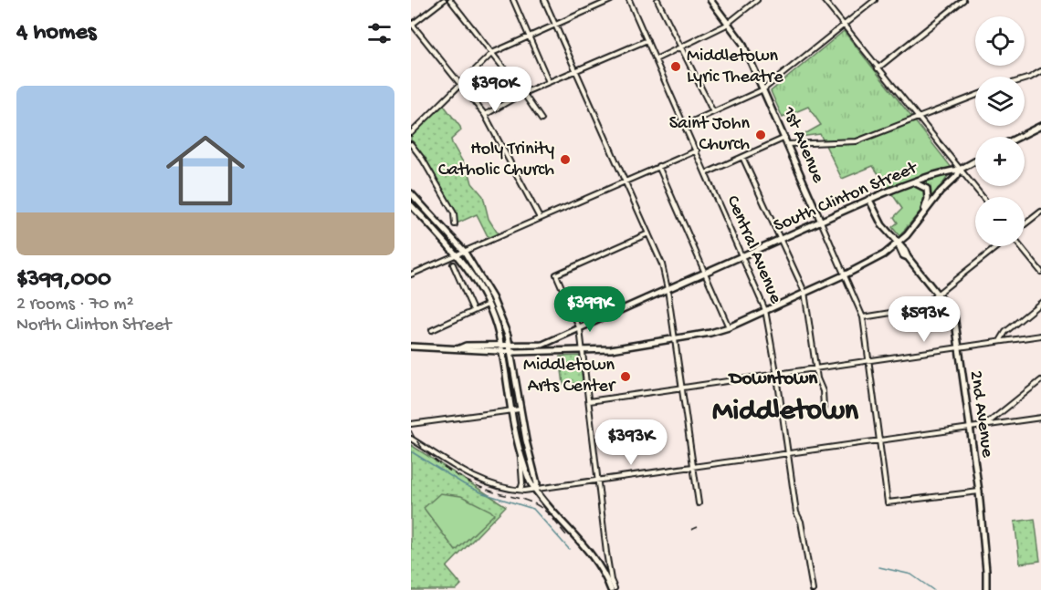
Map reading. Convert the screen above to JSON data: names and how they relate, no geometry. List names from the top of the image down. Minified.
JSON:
{"streets":{"main road":["1st Avenue","South Clinton Street","2nd Avenue"],"street":["Central Avenue"]},"crossings":[["1st Avenue","South Clinton Street"],["1st Avenue","2nd Avenue"],["South Clinton Street","Central Avenue"],["South Clinton Street","2nd Avenue"]],"districts":["Downtown","Middletown"],"places":["Middletown Lyric Theatre","Saint John Church","Holy Trinity Catholic Church","Middletown Arts Center"],"page":{"heading":"4 homes","map_buttons":["+","−"],"list":[{"name":"$399,000","note":"2 rooms · 70 m² · North Clinton Street"}],"price":["$390K","$399K","$593K","$393K"]}}
